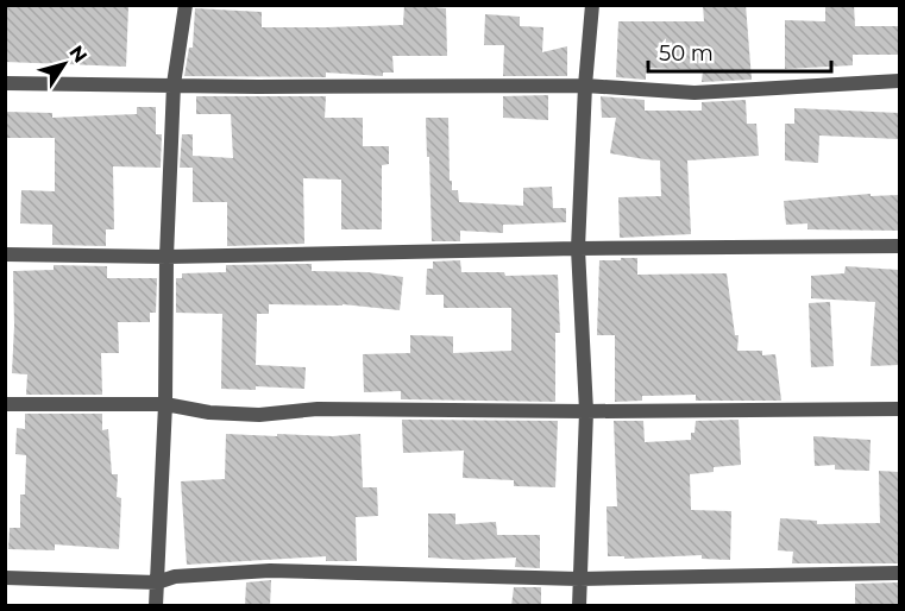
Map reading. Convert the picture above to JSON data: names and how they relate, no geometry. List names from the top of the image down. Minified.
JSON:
{"scale_bar":"50 m","north":"top right"}
